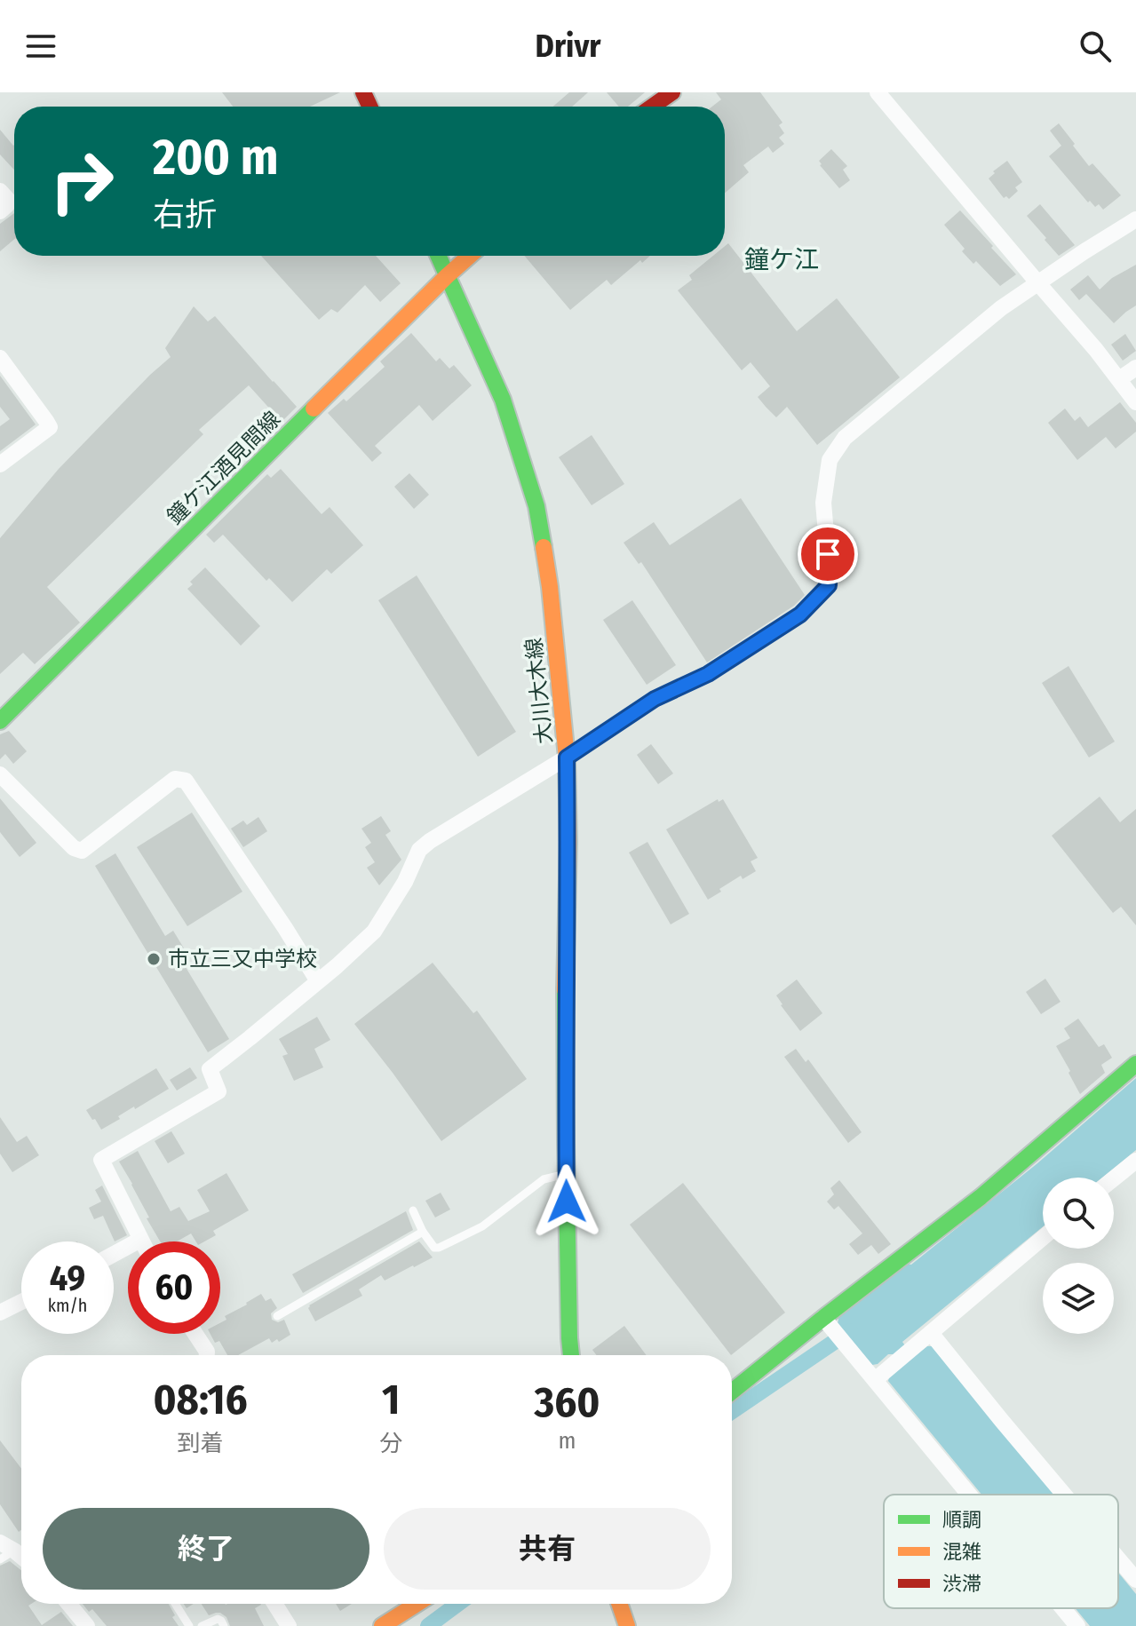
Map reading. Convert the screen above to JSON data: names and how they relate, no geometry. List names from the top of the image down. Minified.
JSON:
{"streets":{"main road":["鐘ケ江酒見間線","大川大木線"]},"crossings":[["鐘ケ江酒見間線","大川大木線"]],"districts":["鐘ケ江"],"places":["市立三又中学校"],"legend":["順調","混雑","渋滞"],"page":{"header":"Drivr","turn":["200 m","右折"],"speed":"49 km/h","limit":"60","eta":["08:16","到着","1","分","360","m"],"buttons":["終了","共有"]}}
